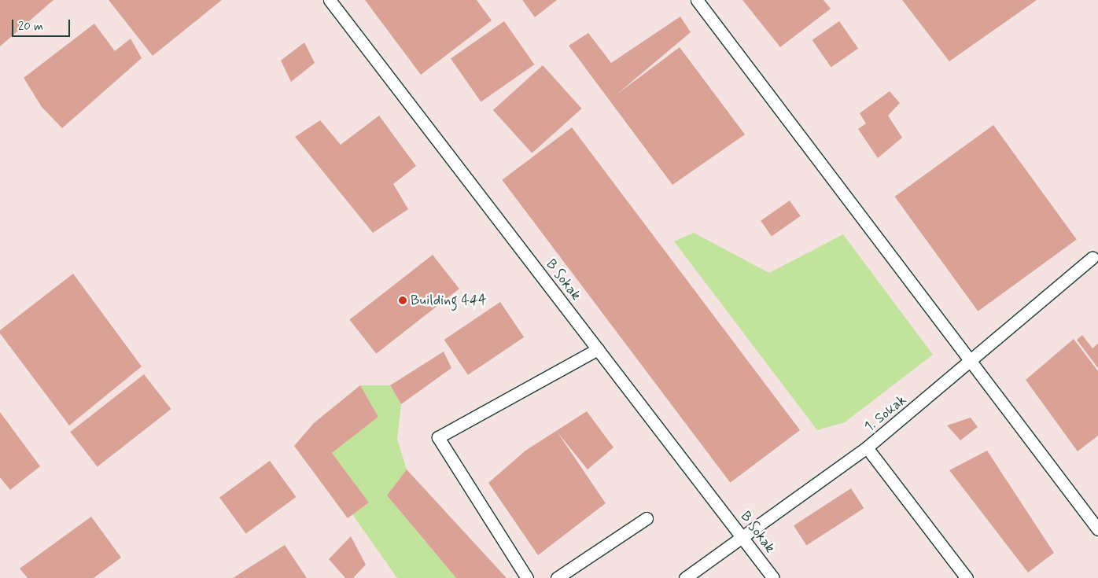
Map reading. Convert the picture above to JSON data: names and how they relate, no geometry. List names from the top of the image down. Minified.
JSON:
{"streets":{"lane":["B Sokak","1. Sokak"]},"crossings":[["B Sokak","1. Sokak"]],"places":["Building 444"],"scale_bar":"20 m"}
